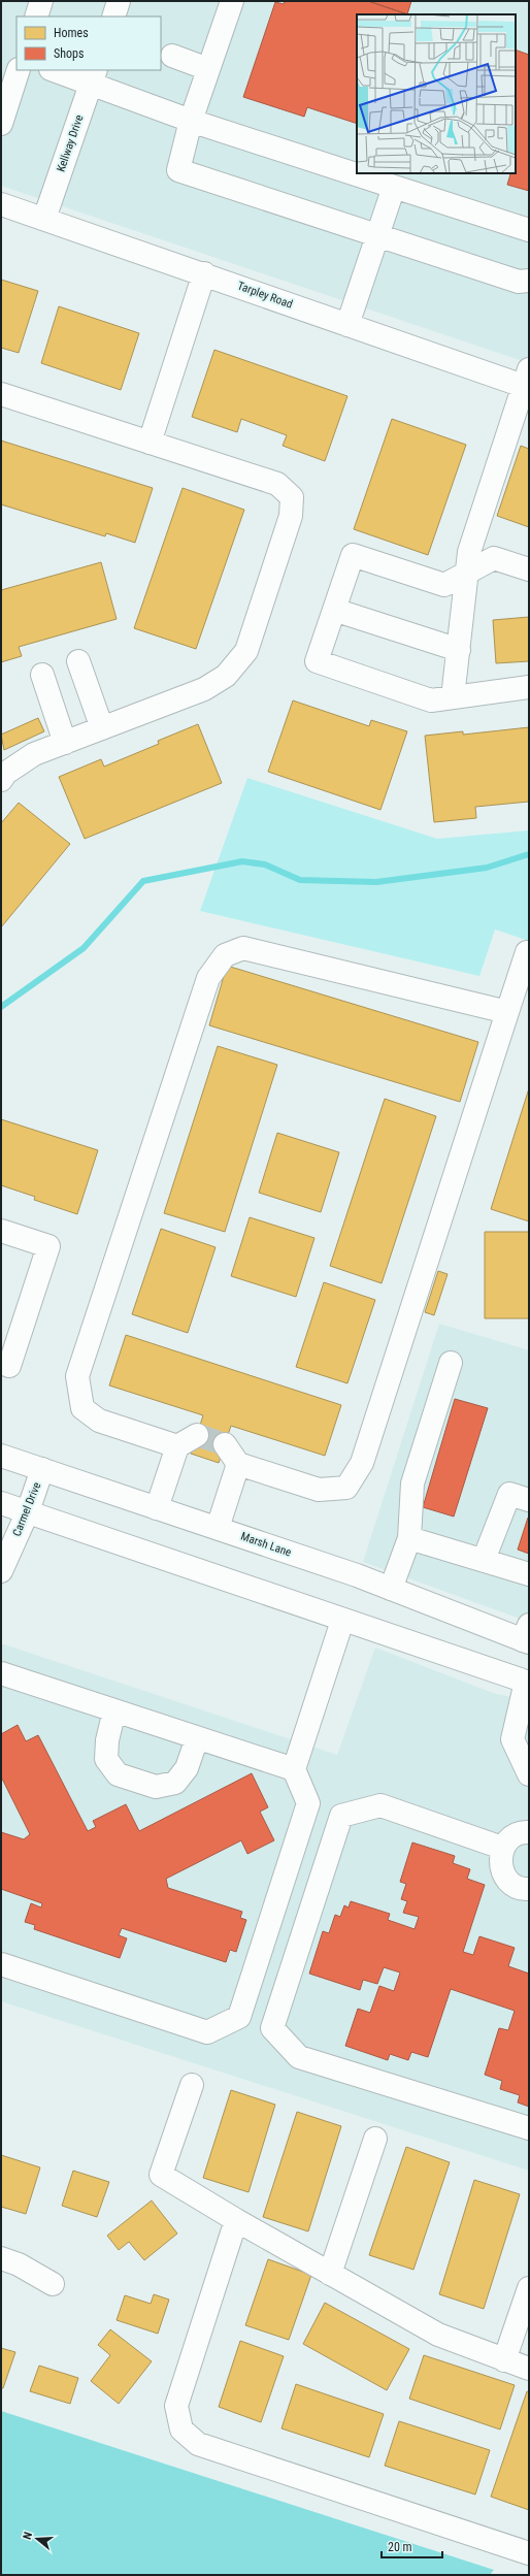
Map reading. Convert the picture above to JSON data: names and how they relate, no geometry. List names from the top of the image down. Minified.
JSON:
{"streets":{"main road":["Kellway Drive","Tarpley Road","Carmel Drive","Marsh Lane"]},"crossings":[["Kellway Drive","Tarpley Road"],["Carmel Drive","Marsh Lane"]],"legend":["Homes","Shops"],"scale_bar":"20 m","north":"left"}
